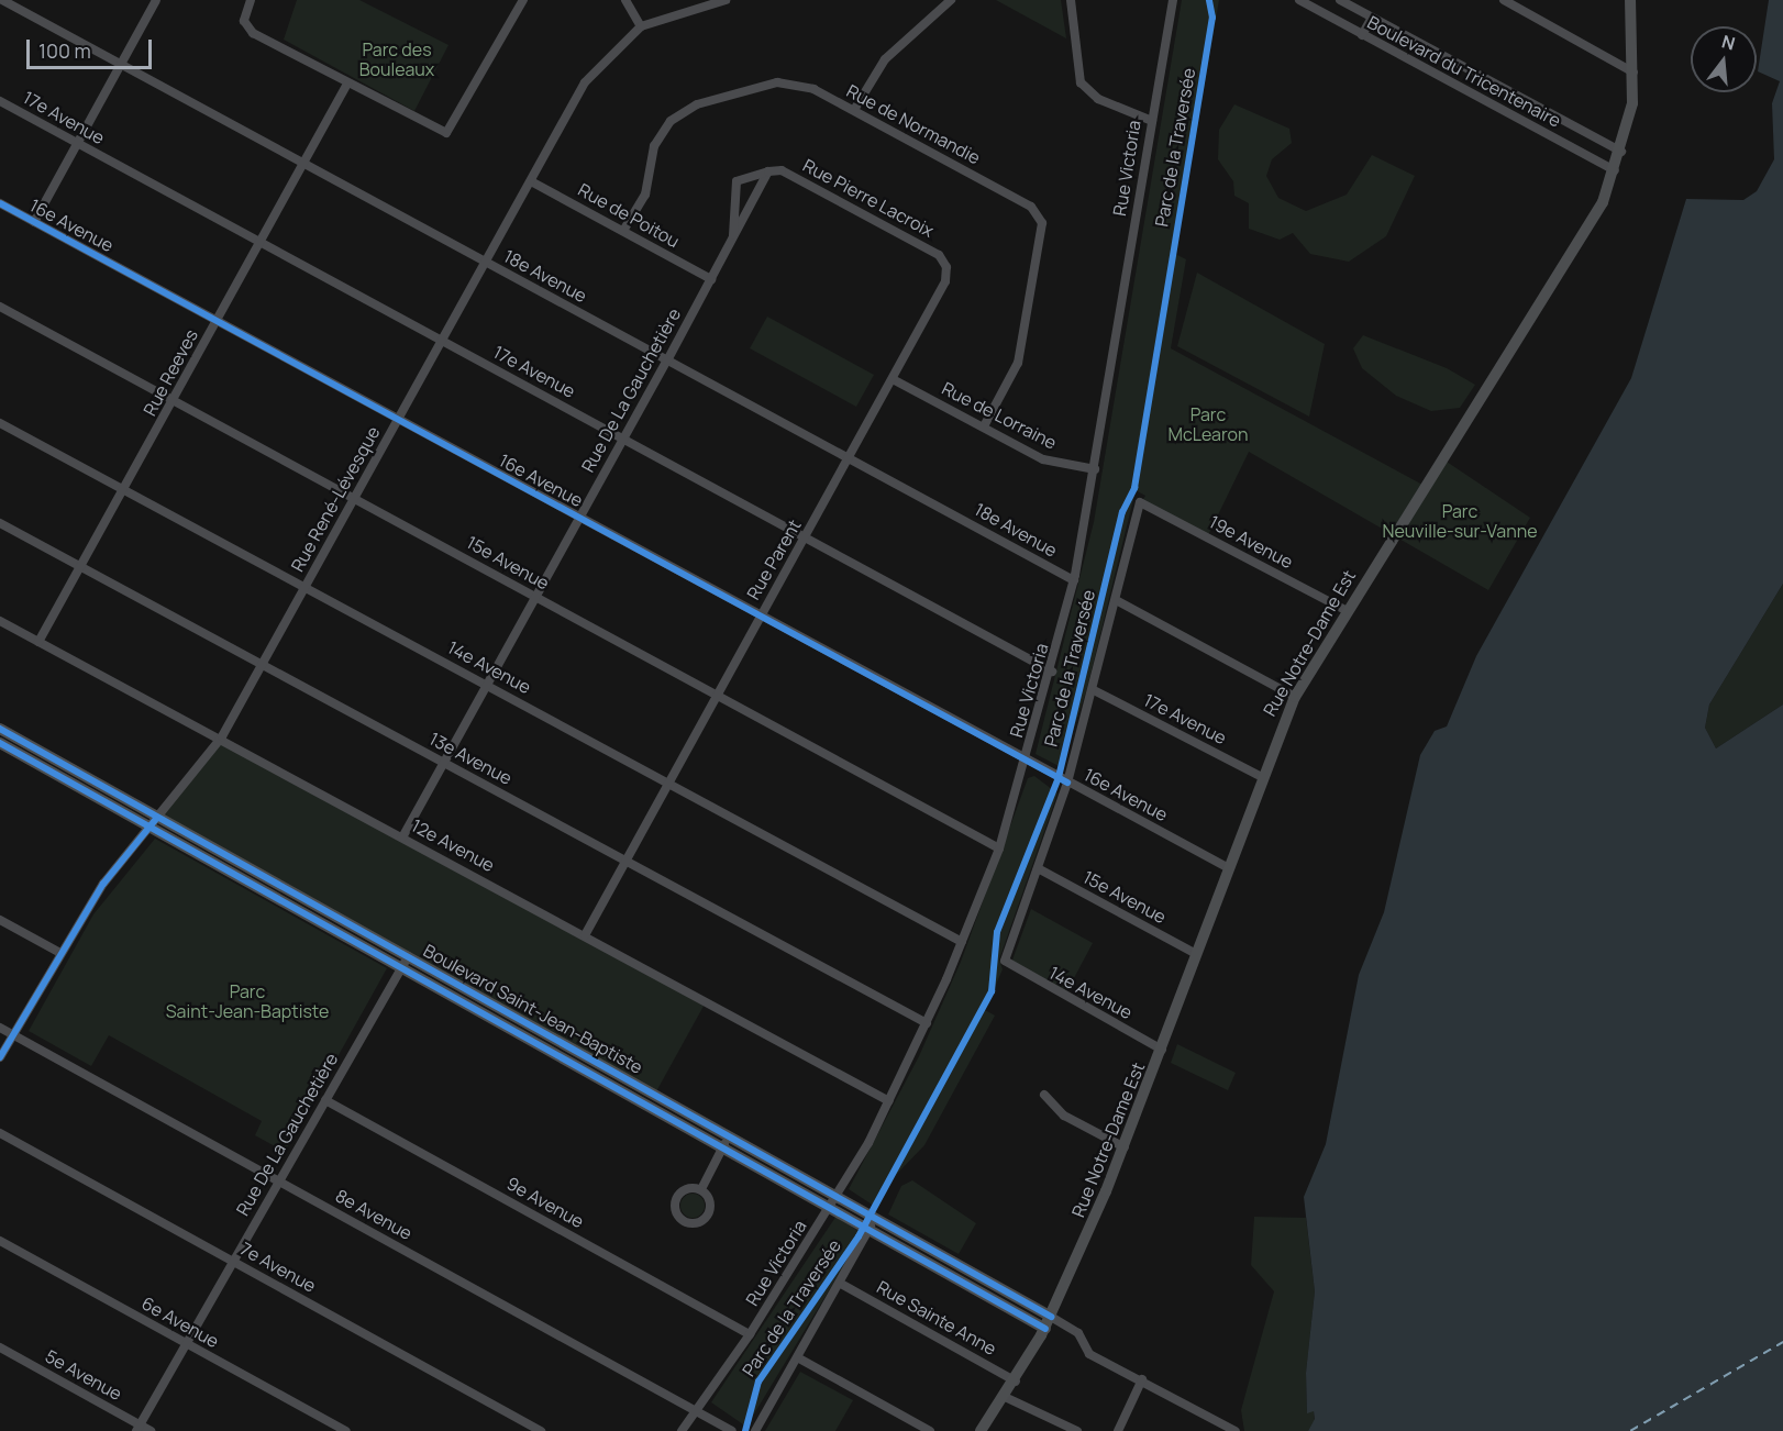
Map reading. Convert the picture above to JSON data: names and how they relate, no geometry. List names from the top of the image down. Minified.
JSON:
{"streets":{"main road":["Rue Notre-Dame Est","Boulevard Saint-Jean-Baptiste"],"street":["Boulevard du Tricentenaire","17e Avenue","Rue de Normandie","Rue Victoria","Rue Pierre Lacroix","Rue de Poitou","16e Avenue","18e Avenue","Rue Reeves","Rue De La Gauchetière","Rue de Lorraine","Rue René-Lévesque","19e Avenue","Rue Parent","15e Avenue","14e Avenue","13e Avenue","12e Avenue","9e Avenue","8e Avenue","7e Avenue","Rue Sainte Anne","6e Avenue","5e Avenue"],"cycle path":["Parc de la Traversée"]},"crossings":[["Boulevard du Tricentenaire","Rue Notre-Dame Est"],["17e Avenue","Rue Victoria"],["17e Avenue","Rue Reeves"],["17e Avenue","Rue De La Gauchetière"],["17e Avenue","Rue René-Lévesque"],["17e Avenue","Rue Parent"],["17e Avenue","Rue Notre-Dame Est"],["Rue de Normandie","Rue de Poitou"],["Rue de Normandie","Rue de Lorraine"],["Rue Victoria","16e Avenue"],["Rue Victoria","18e Avenue"],["Rue Victoria","Rue de Lorraine"],["Rue Victoria","15e Avenue"],["Rue Victoria","14e Avenue"],["Rue Victoria","13e Avenue"],["Rue Victoria","12e Avenue"],["Rue Victoria","Boulevard Saint-Jean-Baptiste"],["Rue Victoria","9e Avenue"],["Rue Victoria","8e Avenue"],["Rue Pierre Lacroix","Rue De La Gauchetière"],["Rue Pierre Lacroix","Rue Parent"],["Rue de Poitou","Rue De La Gauchetière"],["Rue de Poitou","Rue René-Lévesque"],["16e Avenue","Rue Reeves"],["16e Avenue","Rue De La Gauchetière"],["16e Avenue","Rue René-Lévesque"],["16e Avenue","Rue Parent"],["16e Avenue","Rue Notre-Dame Est"],["18e Avenue","Rue Reeves"],["18e Avenue","Rue De La Gauchetière"],["18e Avenue","Rue René-Lévesque"],["18e Avenue","Rue Parent"],["Rue Reeves","15e Avenue"],["Rue Reeves","14e Avenue"],["Rue Reeves","13e Avenue"],["Rue Reeves","12e Avenue"],["Rue De La Gauchetière","15e Avenue"],["Rue De La Gauchetière","14e Avenue"],["Rue De La Gauchetière","13e Avenue"],["Rue De La Gauchetière","12e Avenue"],["Rue De La Gauchetière","Boulevard Saint-Jean-Baptiste"],["Rue De La Gauchetière","9e Avenue"],["Rue De La Gauchetière","8e Avenue"],["Rue De La Gauchetière","7e Avenue"],["Rue De La Gauchetière","6e Avenue"],["Rue De La Gauchetière","5e Avenue"],["Rue de Lorraine","Rue Parent"],["Rue René-Lévesque","15e Avenue"],["Rue René-Lévesque","14e Avenue"],["Rue René-Lévesque","13e Avenue"],["Rue René-Lévesque","12e Avenue"],["Rue René-Lévesque","Boulevard Saint-Jean-Baptiste"],["Rue René-Lévesque","8e Avenue"],["19e Avenue","Rue Notre-Dame Est"],["Rue Parent","15e Avenue"],["Rue Parent","14e Avenue"],["Rue Parent","13e Avenue"],["Rue Parent","12e Avenue"],["15e Avenue","Rue Notre-Dame Est"],["15e Avenue","14e Avenue"],["Rue Notre-Dame Est","14e Avenue"],["Rue Notre-Dame Est","Boulevard Saint-Jean-Baptiste"],["Rue Notre-Dame Est","Rue Sainte Anne"]],"parks":["Parc des Bouleaux","Parc McLearon","Parc Neuville-sur-Vanne","Parc Saint-Jean-Baptiste"],"scale_bar":"100 m","north":"top"}
